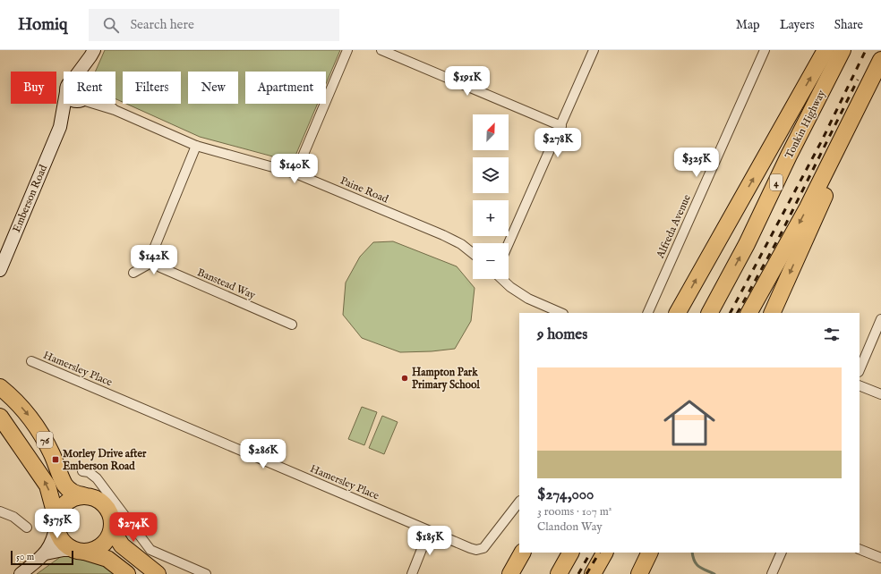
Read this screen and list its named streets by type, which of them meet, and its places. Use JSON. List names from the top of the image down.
{
  "streets": {
    "highway": ["Tonkin Highway", "4", "76"],
    "street": [
      "Paine Road",
      "Emberson Road",
      "Alfreda Avenue",
      "Banstead Way",
      "Hamersley Place"
    ]
  },
  "places": {
    "other": ["Hampton Park Primary School"],
    "transit": ["Morley Drive after Emberson Road"]
  },
  "scale_bar": "50 m",
  "north": "top right",
  "page": {
    "header": "Homiq",
    "search": "Search here",
    "nav": ["Map", "Layers", "Share"],
    "price": [
      "$191K",
      "$278K",
      "$325K",
      "$140K",
      "$142K",
      "$286K",
      "$375K",
      "$274K",
      "$185K"
    ],
    "chip": [
      "Buy",
      "Rent",
      "Filters",
      "New",
      "Apartment"
    ],
    "map_buttons": ["+", "−"],
    "heading": "9 homes",
    "list": [
      {
        "name": "$274,000",
        "note": "3 rooms · 107 m² · Clandon Way"
      }
    ],
    "scale": "50 m"
  }
}
